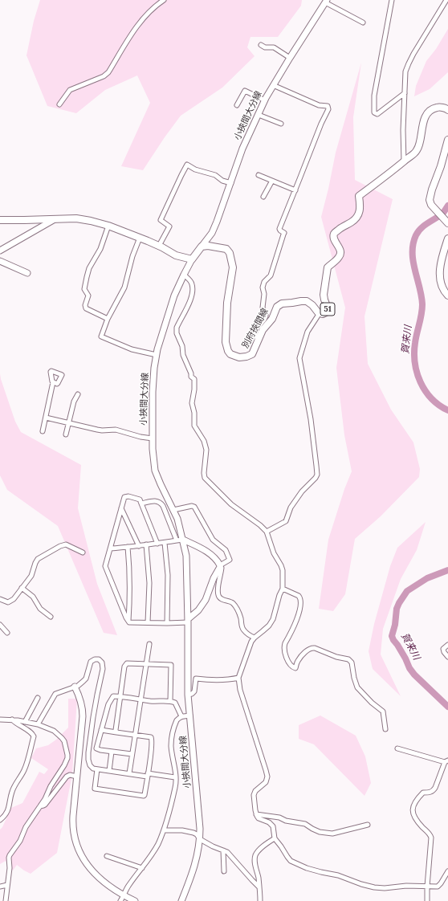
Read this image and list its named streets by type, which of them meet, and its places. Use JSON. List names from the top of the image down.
{
  "streets": {
    "main road": ["小挾間大分線", "51", "別府挾間線"]
  },
  "crossings": [
    ["小挾間大分線", "別府挾間線"],
    ["51", "別府挾間線"]
  ],
  "water": ["賀来川"]
}
